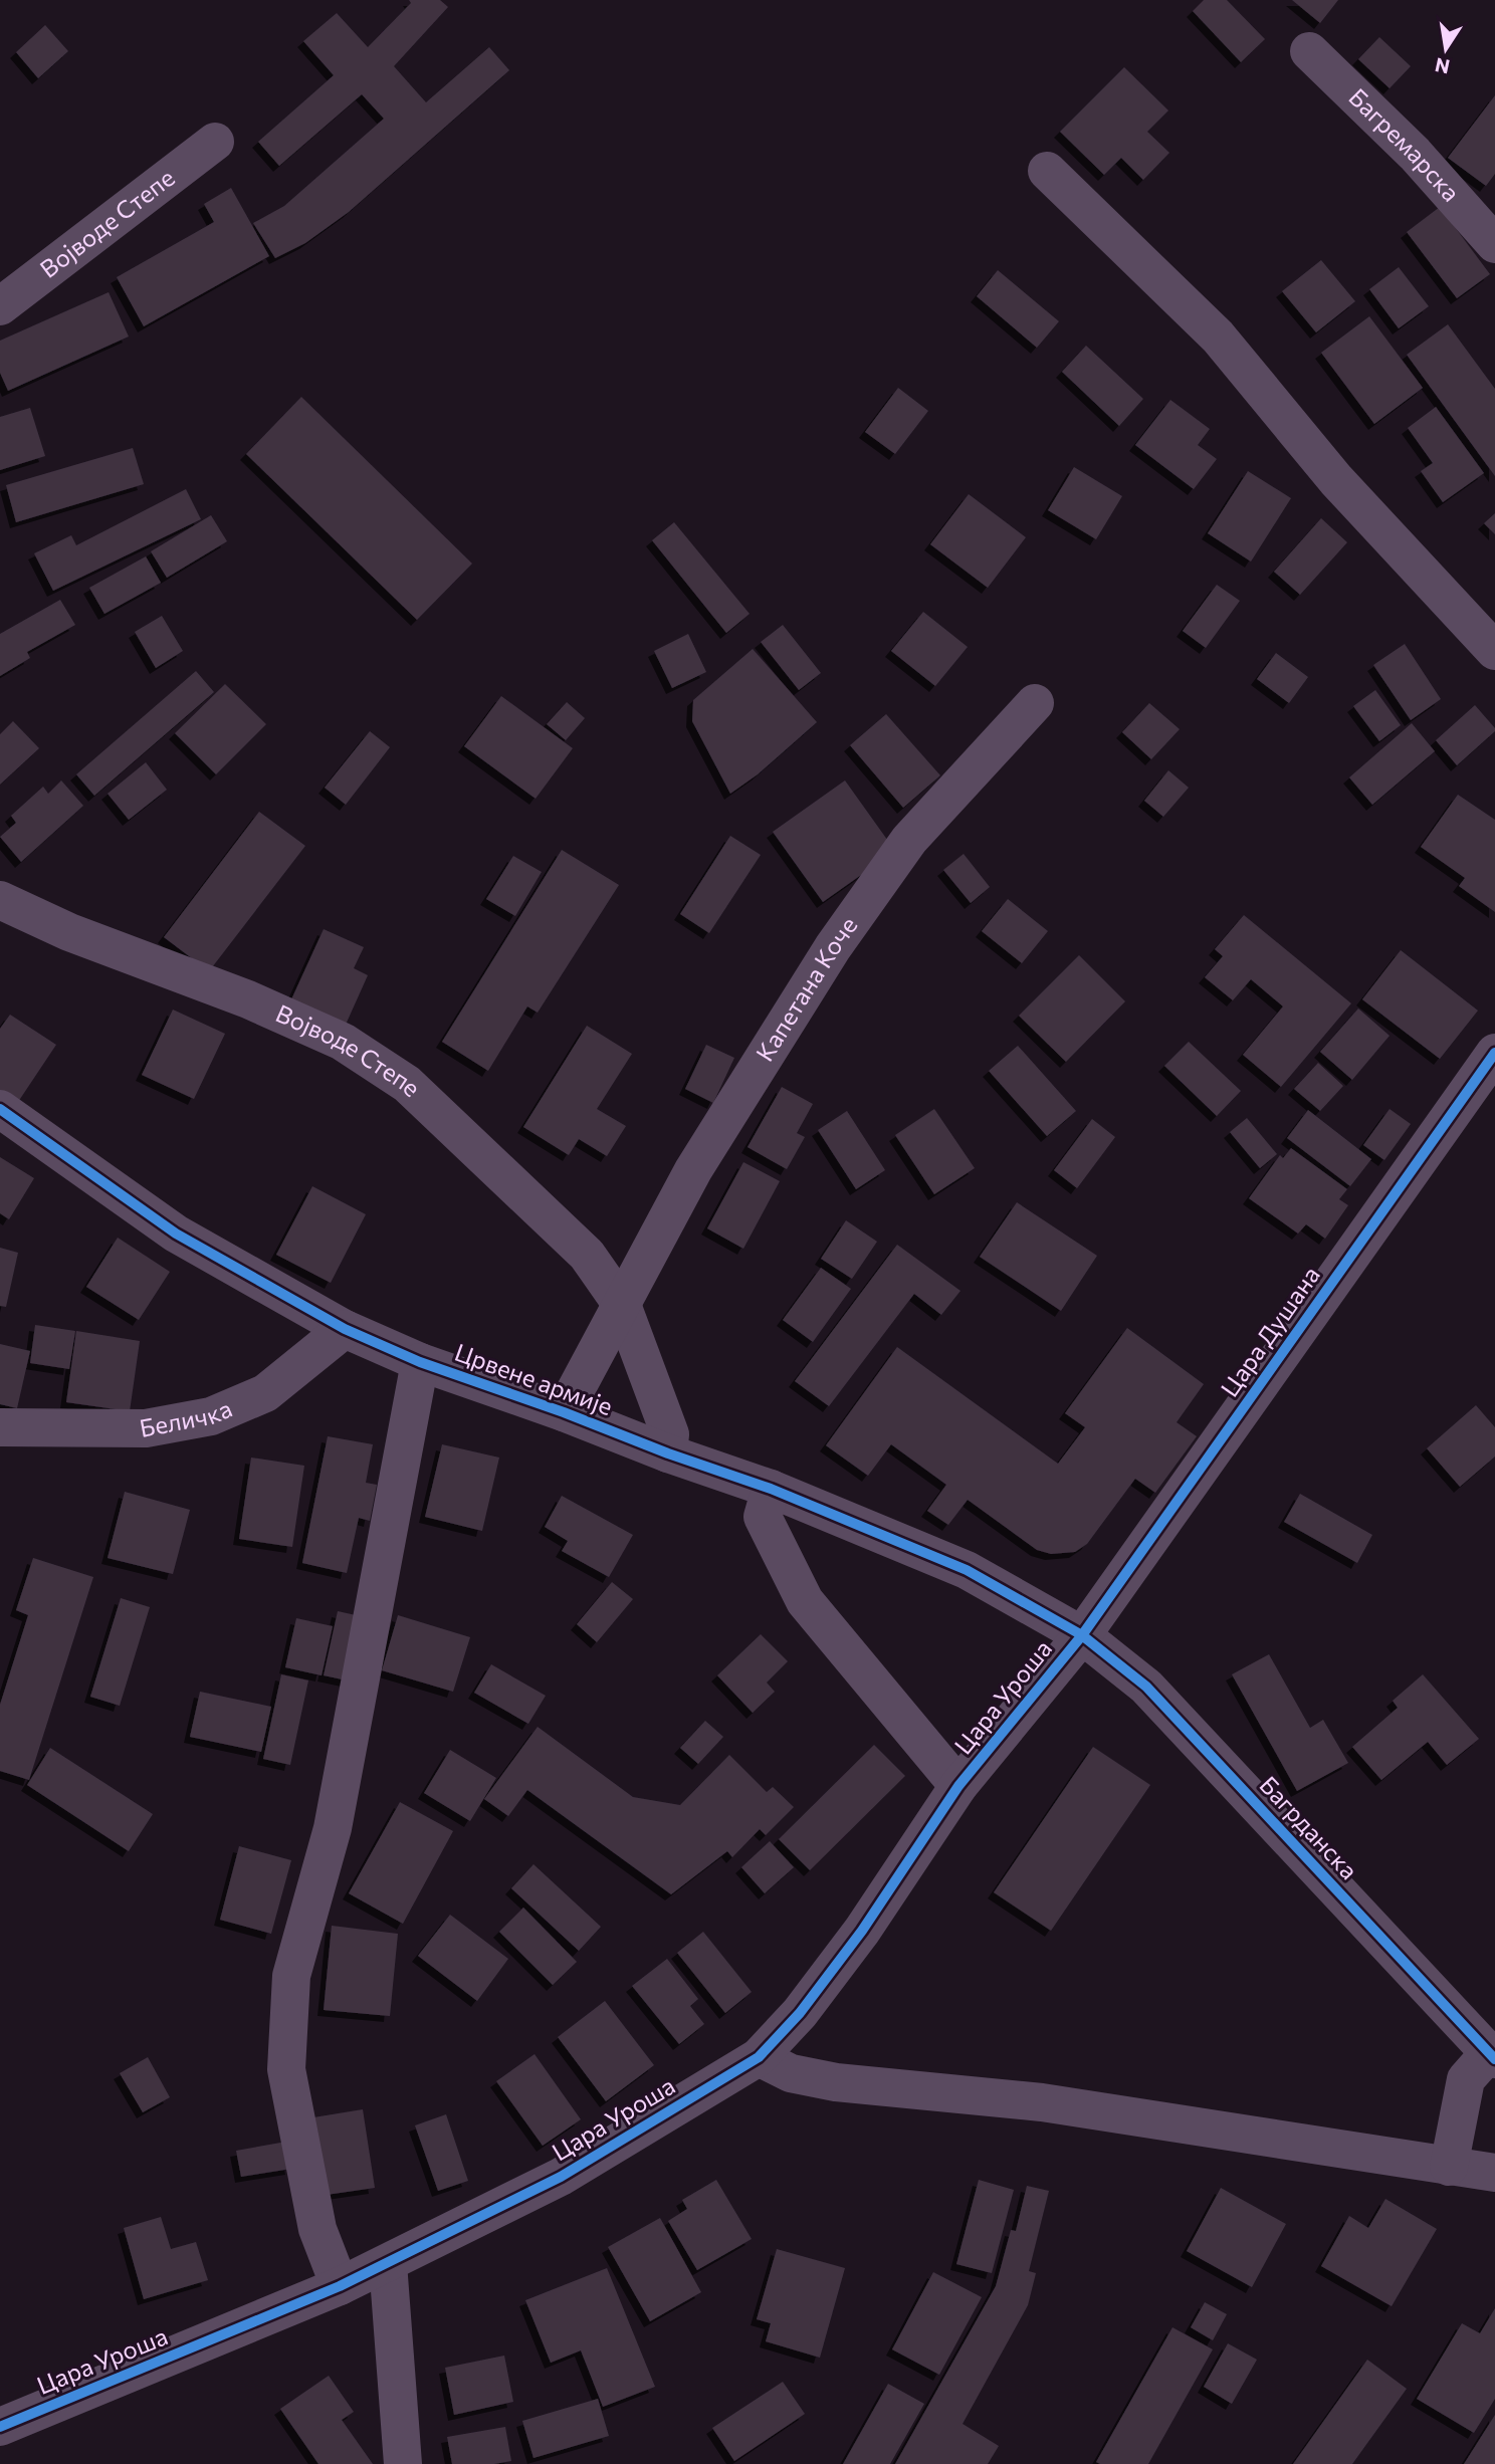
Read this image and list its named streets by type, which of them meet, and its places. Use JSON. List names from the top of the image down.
{
  "streets": {
    "street": [
      "Багремарска",
      "Војводе Степе",
      "Капетана Коче",
      "Цара Душана",
      "Црвене армије",
      "Беличка",
      "Цара Уроша",
      "Багрданска"
    ]
  },
  "crossings": [
    ["Војводе Степе", "Капетана Коче"],
    ["Капетана Коче", "Црвене армије"],
    ["Цара Душана", "Црвене армије"],
    ["Цара Душана", "Цара Уроша"],
    ["Цара Душана", "Багрданска"],
    ["Црвене армије", "Беличка"],
    ["Црвене армије", "Цара Уроша"],
    ["Црвене армије", "Багрданска"],
    ["Цара Уроша", "Багрданска"]
  ],
  "north": "bottom"
}
